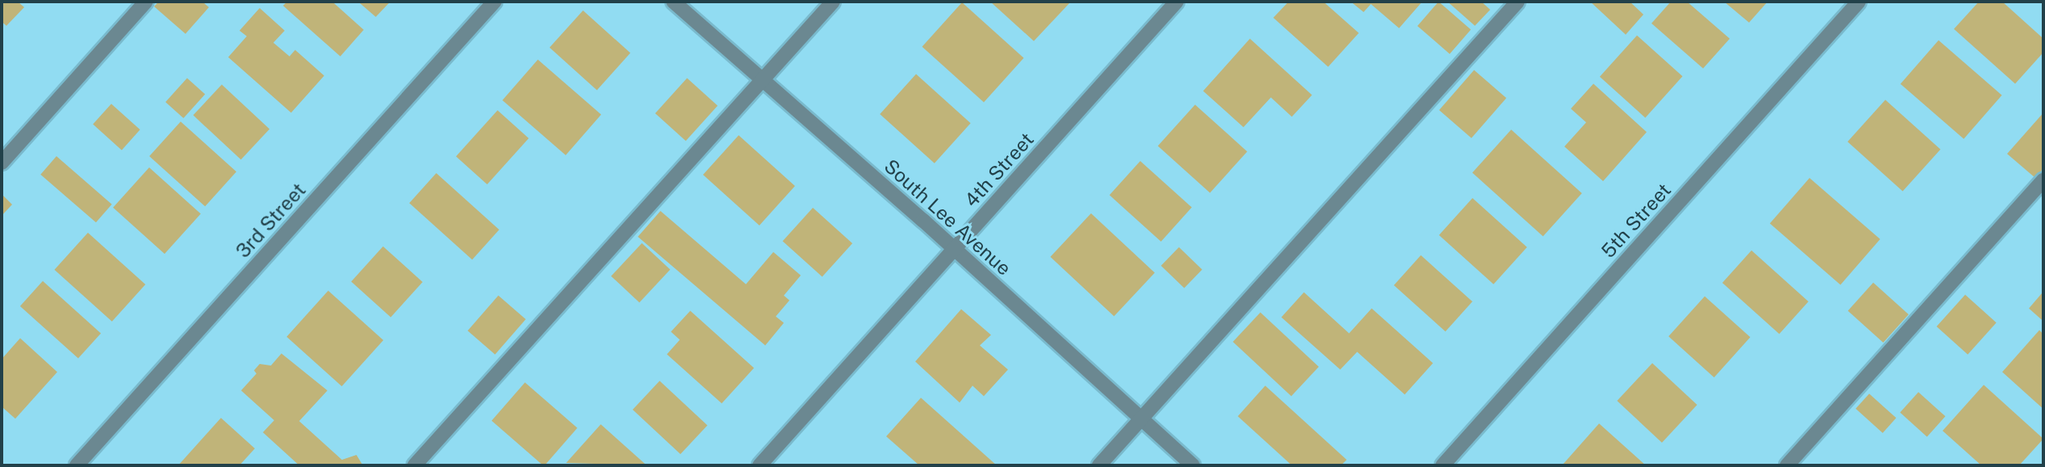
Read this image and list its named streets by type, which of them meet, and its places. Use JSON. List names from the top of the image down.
{
  "streets": {
    "street": [
      "4th Street",
      "South Lee Avenue",
      "3rd Street",
      "5th Street"
    ]
  },
  "crossings": [
    ["4th Street", "South Lee Avenue"]
  ]
}
